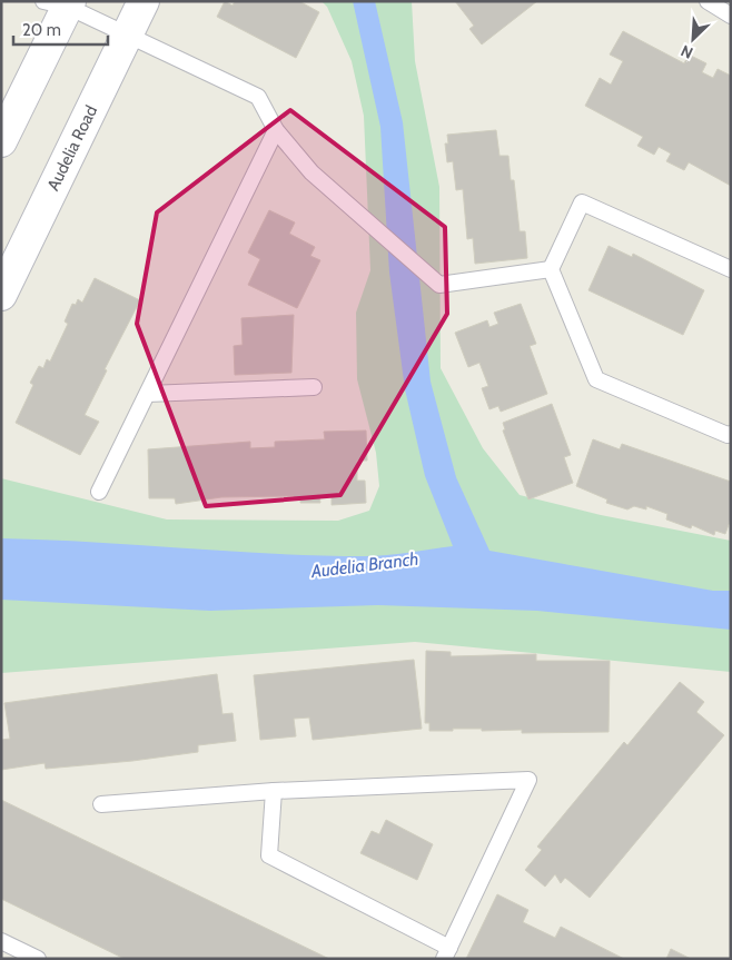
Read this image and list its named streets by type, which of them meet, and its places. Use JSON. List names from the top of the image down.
{
  "streets": {
    "main road": ["Audelia Road"]
  },
  "water": ["Audelia Branch"],
  "scale_bar": "20 m",
  "north": "bottom left"
}
